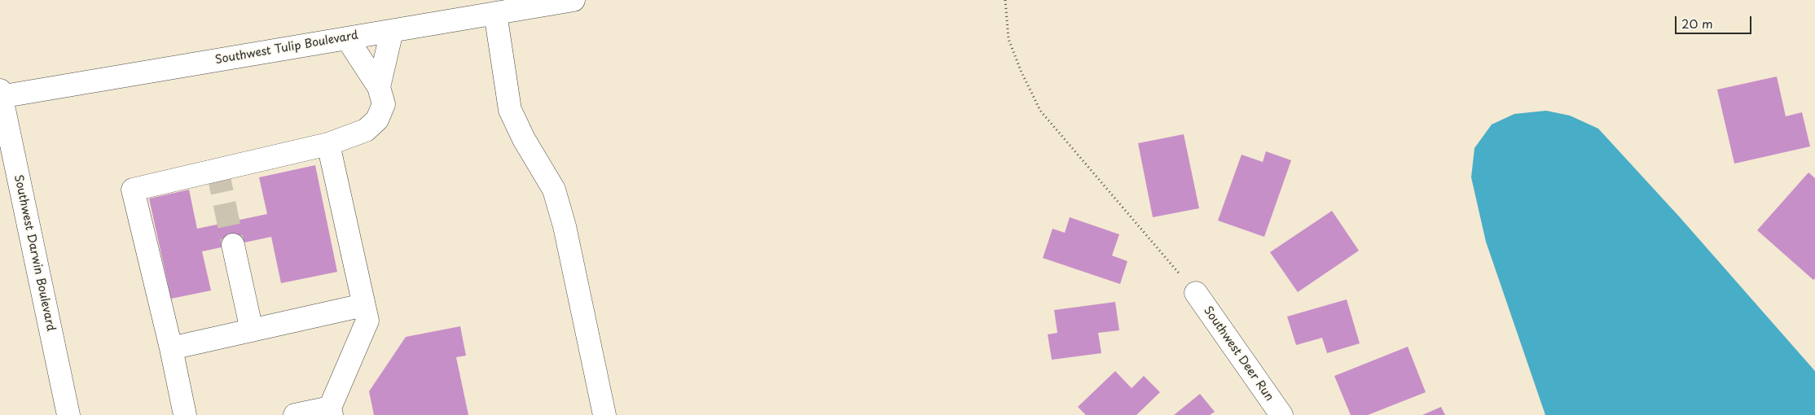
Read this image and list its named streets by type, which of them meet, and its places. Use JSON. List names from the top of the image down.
{
  "streets": {
    "street": ["Southwest Tulip Boulevard", "Southwest Darwin Boulevard", "Southwest Deer Run"]
  },
  "crossings": [
    ["Southwest Tulip Boulevard", "Southwest Darwin Boulevard"]
  ],
  "scale_bar": "20 m"
}
